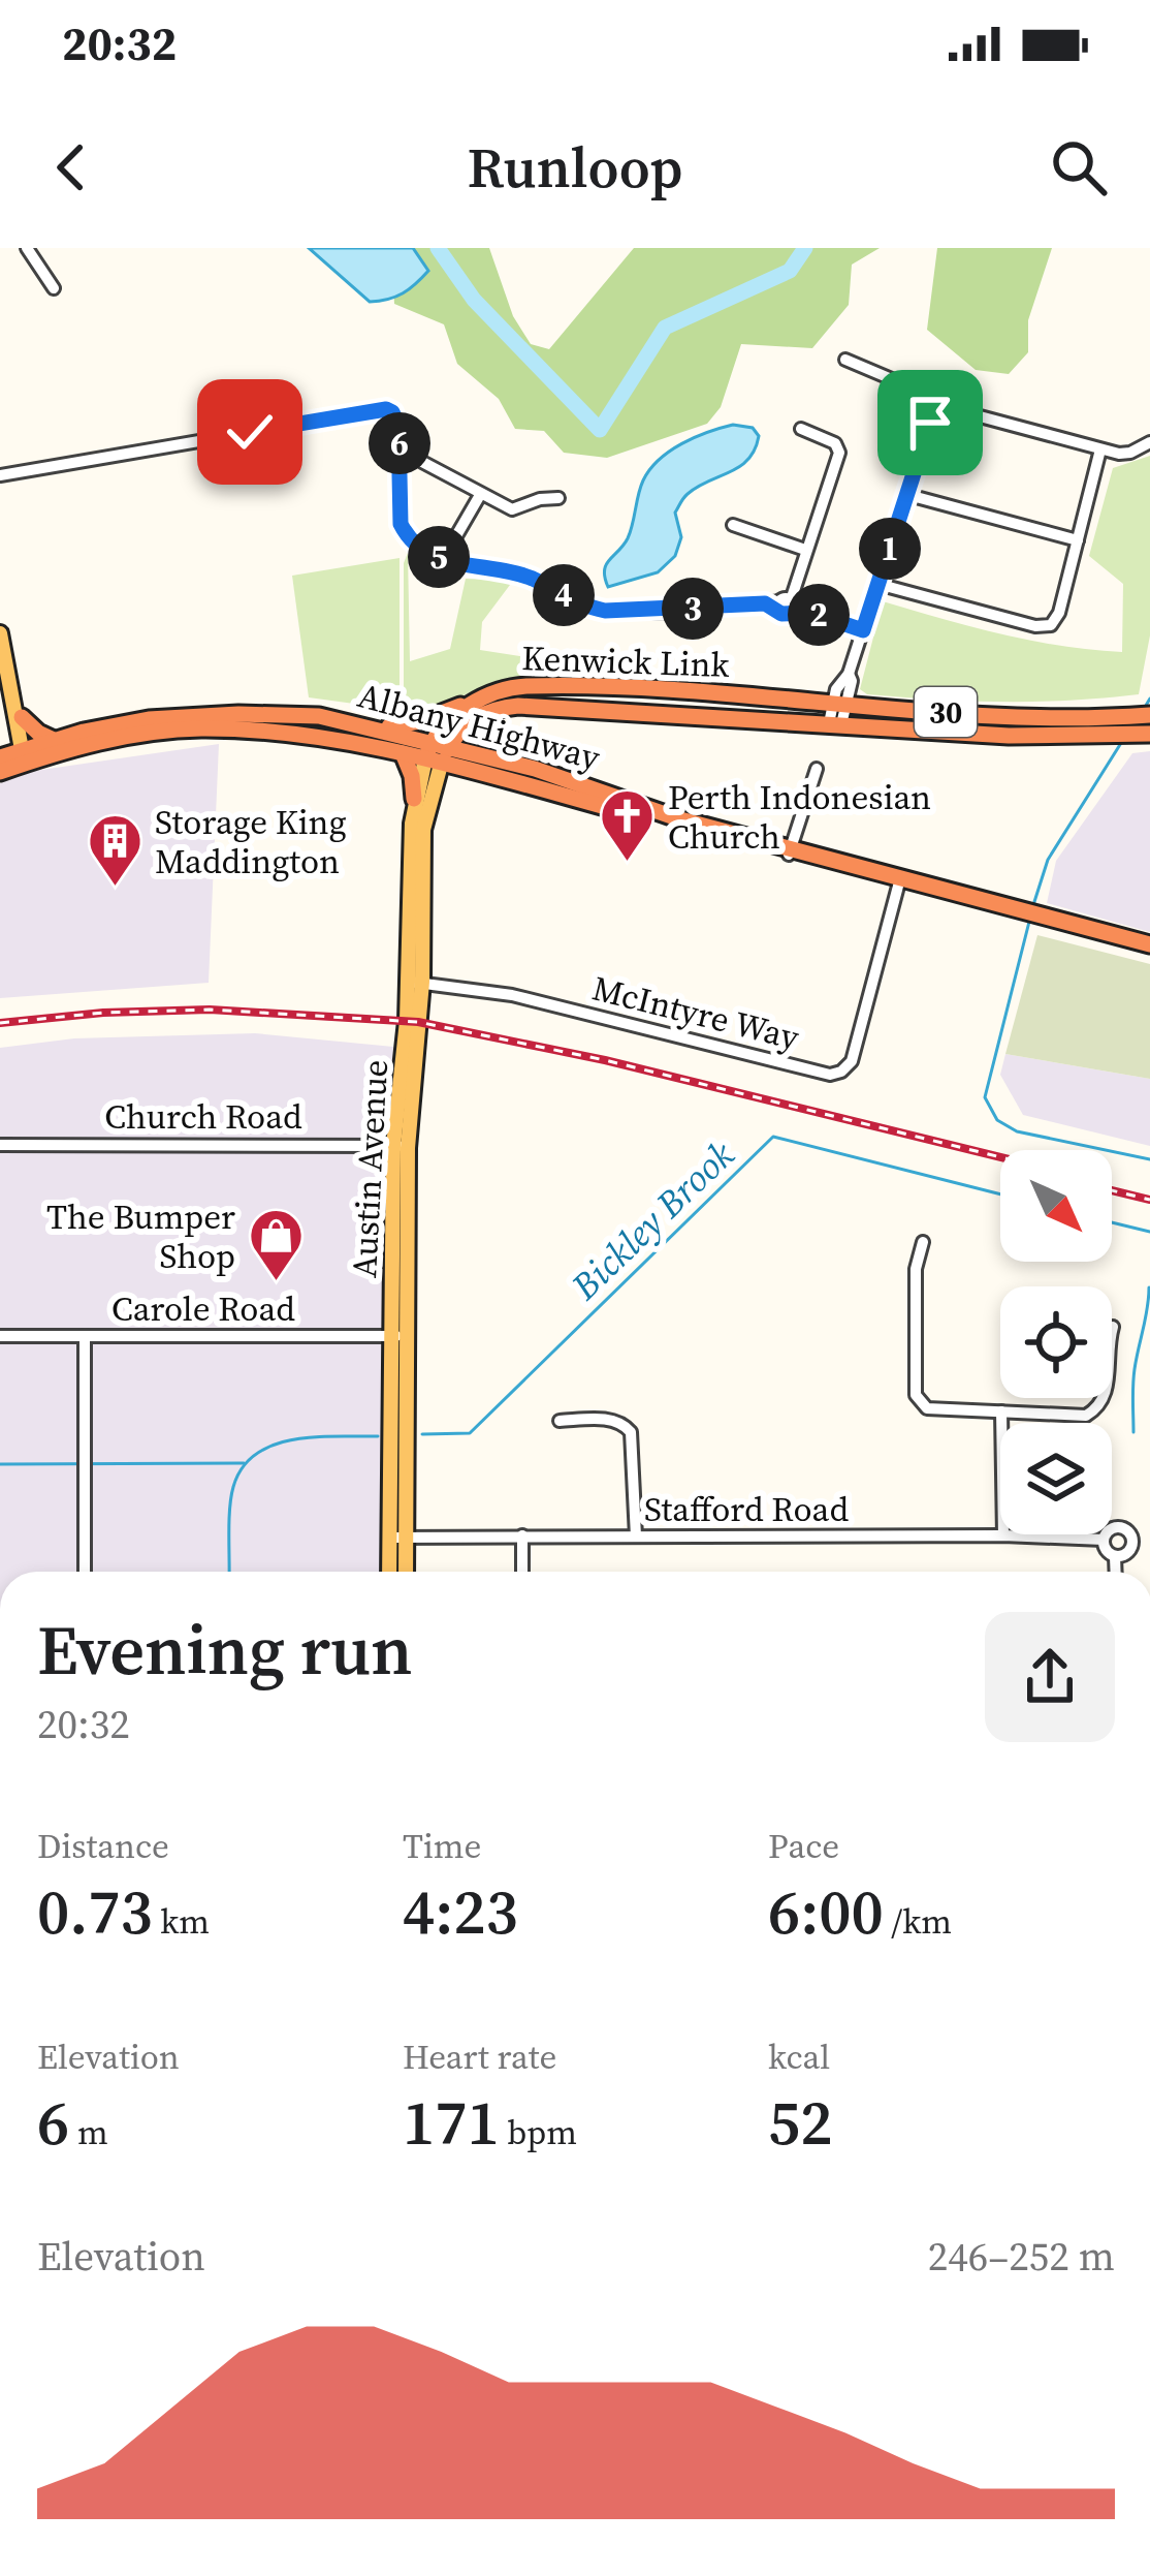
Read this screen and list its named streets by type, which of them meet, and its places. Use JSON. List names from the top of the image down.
{
  "streets": {
    "highway": ["Kenwick Link", "30", "Albany Highway"],
    "main road": ["Austin Avenue"],
    "street": [
      "McIntyre Way",
      "Church Road",
      "Carole Road",
      "Stafford Road"
    ]
  },
  "crossings": [
    ["Kenwick Link", "30"],
    ["Kenwick Link", "Albany Highway"],
    ["Kenwick Link", "Austin Avenue"],
    ["30", "Albany Highway"],
    ["Albany Highway", "McIntyre Way"],
    ["Albany Highway", "Austin Avenue"],
    ["McIntyre Way", "Austin Avenue"],
    ["Church Road", "Austin Avenue"],
    ["Austin Avenue", "Carole Road"],
    ["Austin Avenue", "Stafford Road"]
  ],
  "water": ["Bickley Brook"],
  "places": {
    "church": ["Perth Indonesian Church"],
    "building": ["Storage King Maddington"],
    "shop": ["The Bumper Shop"]
  },
  "north": "bottom right",
  "page": {
    "status": "20:32",
    "header": "Runloop",
    "pins": [
      "6",
      "1",
      "5",
      "4",
      "3",
      "2"
    ],
    "heading": ["Evening run", "20:32"],
    "stats": [
      ["Distance", "0.73 km"],
      ["Time", "4:23"],
      ["Pace", "6:00 /km"],
      ["Elevation", "6 m"],
      ["Heart rate", "171 bpm"],
      ["kcal", "52"]
    ],
    "chart": ["Elevation", "246–252 m"]
  }
}
